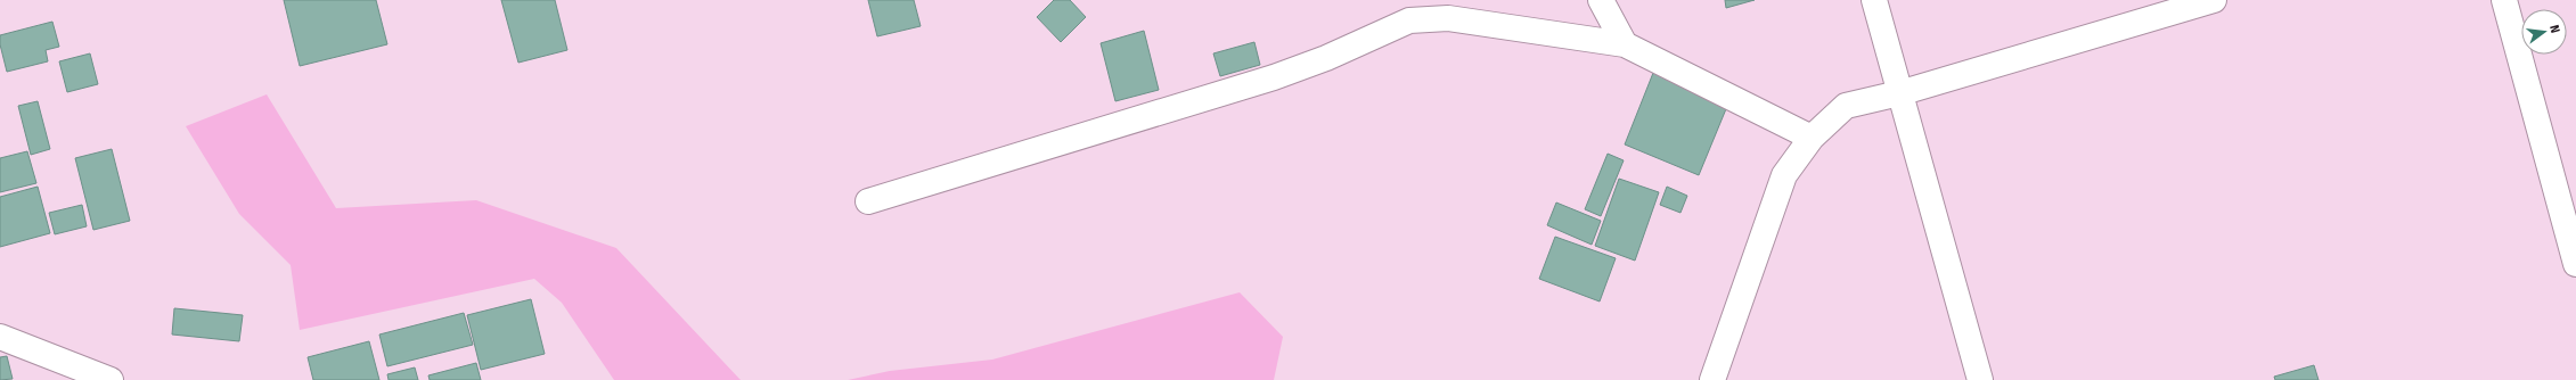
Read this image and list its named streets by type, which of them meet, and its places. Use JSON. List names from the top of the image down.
{
  "north": "right"
}
